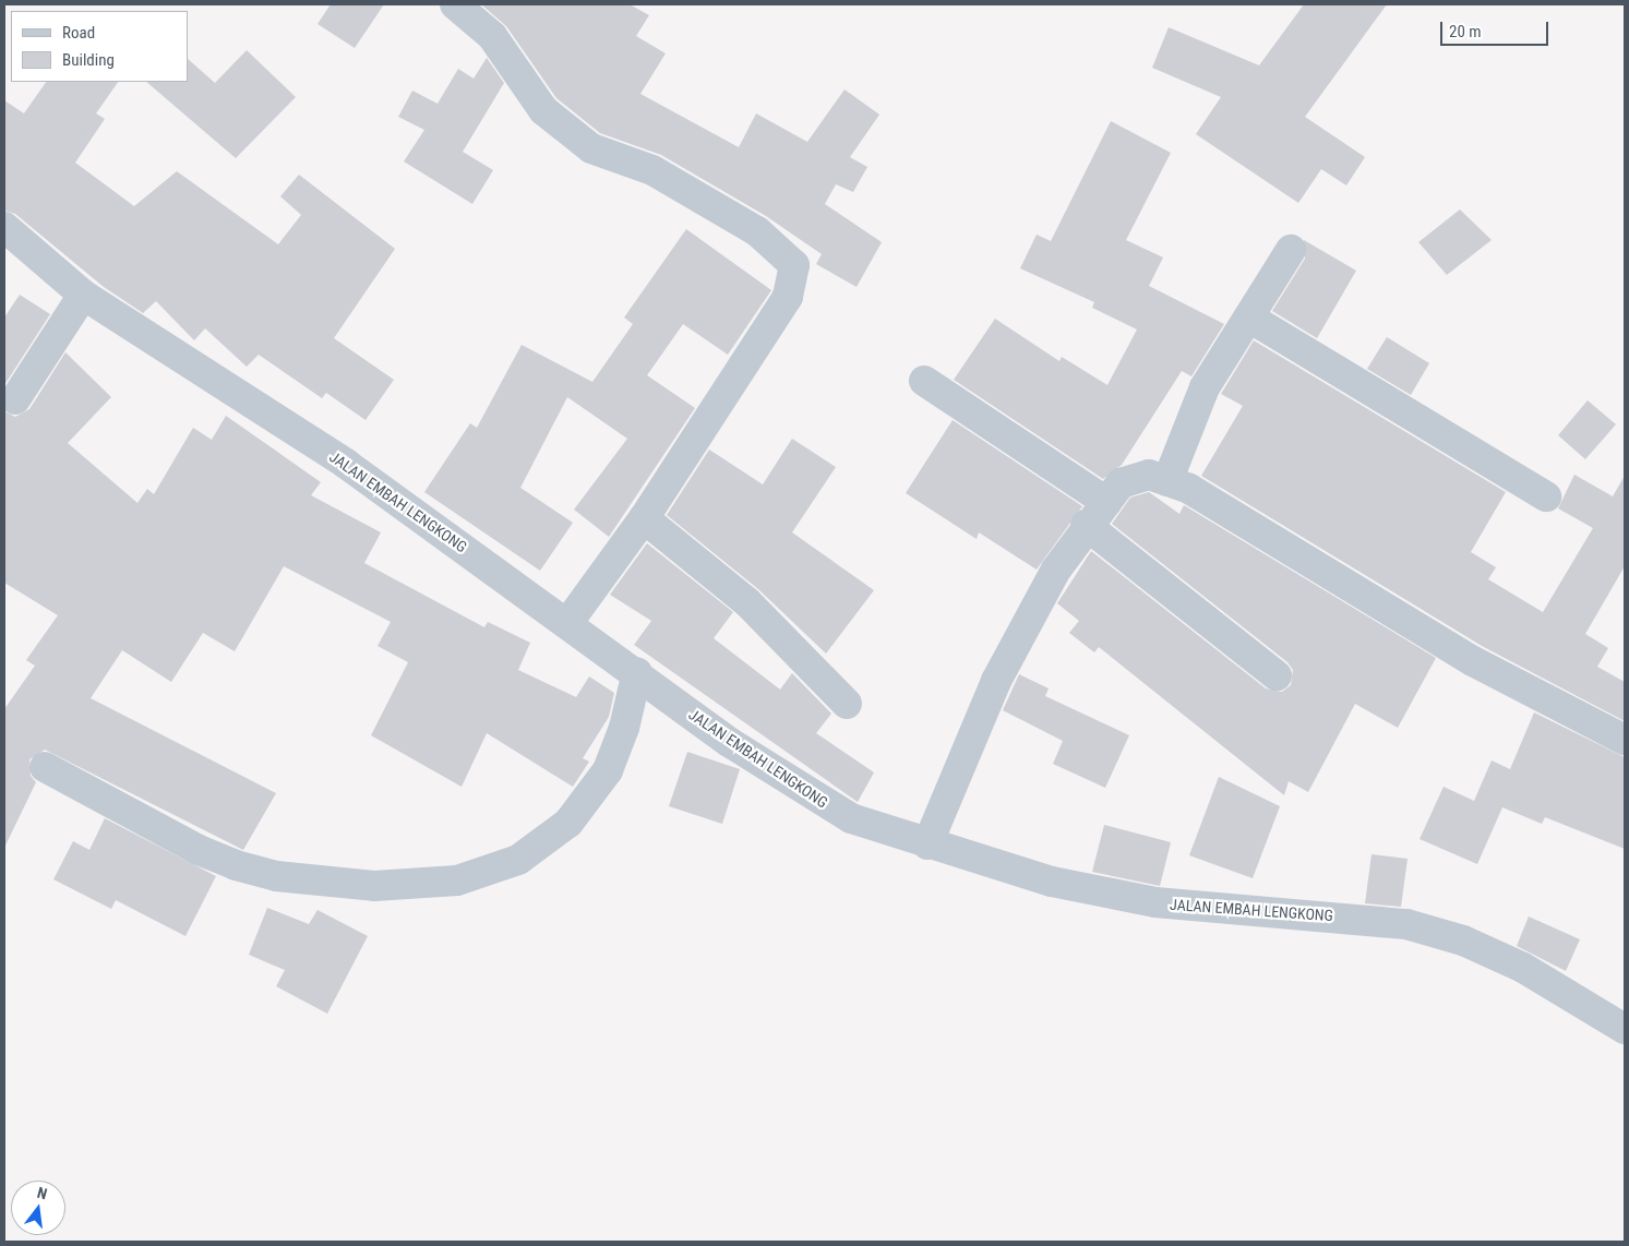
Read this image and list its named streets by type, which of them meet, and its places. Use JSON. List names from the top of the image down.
{
  "streets": {
    "street": ["JALAN EMBAH LENGKONG"]
  },
  "legend": ["Road", "Building"],
  "scale_bar": "20 m",
  "north": "top"
}
